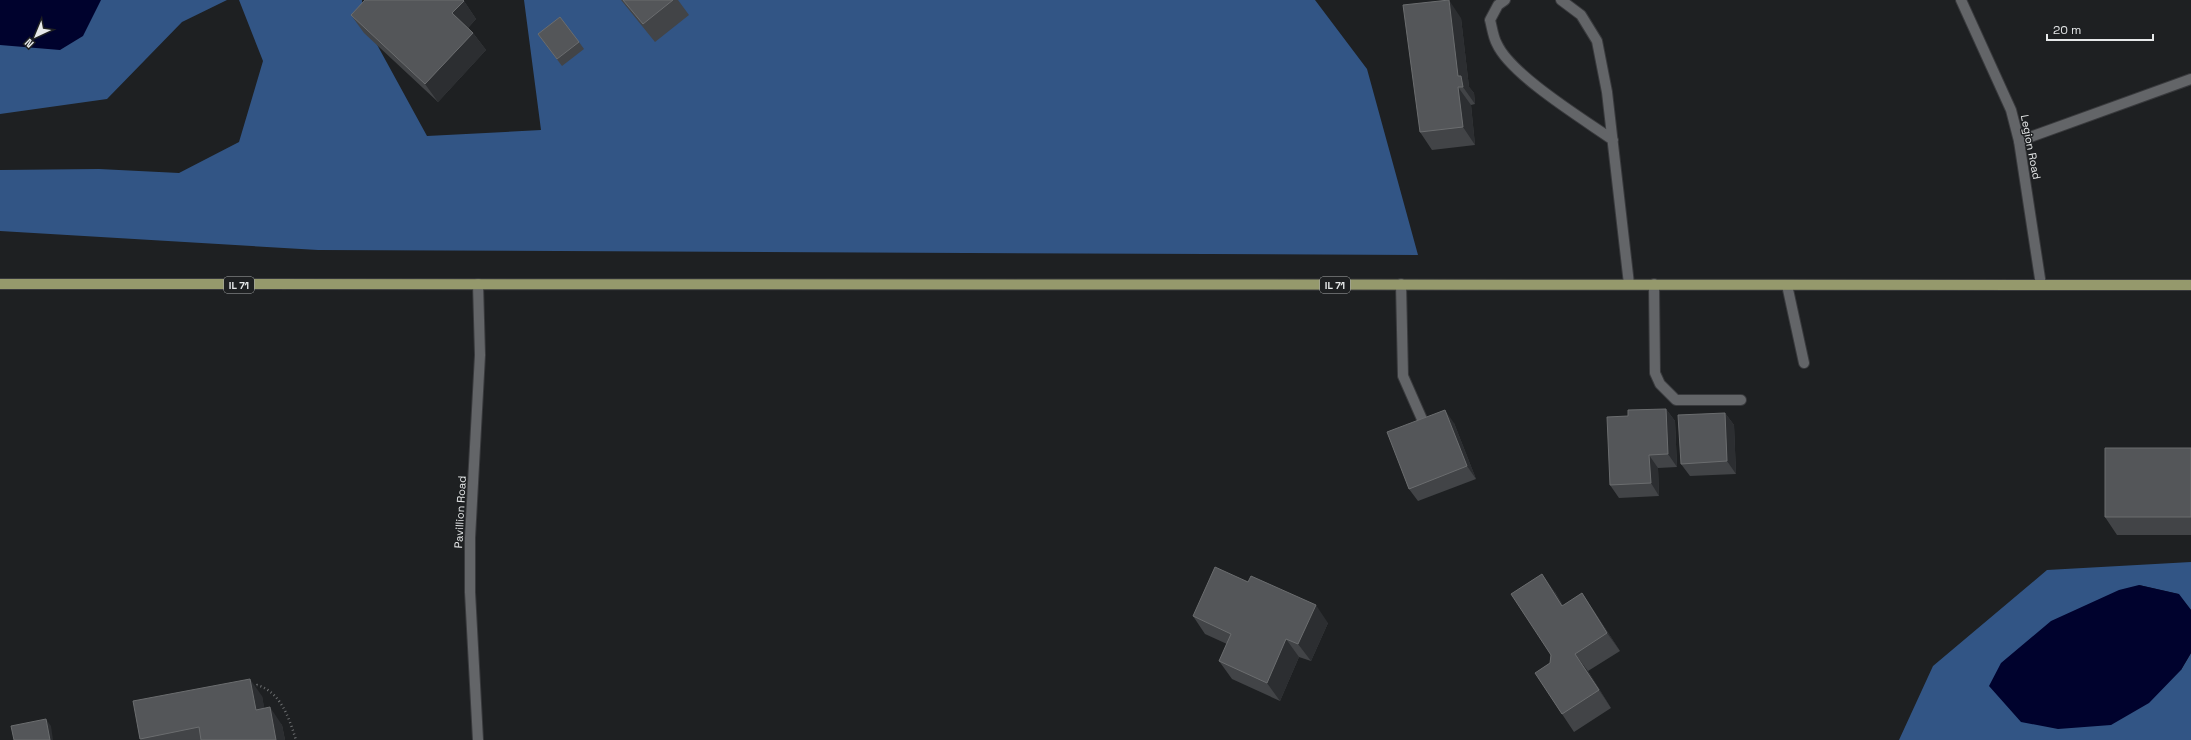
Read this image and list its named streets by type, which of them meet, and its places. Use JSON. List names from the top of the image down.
{
  "streets": {
    "main road": ["IL 71"],
    "street": ["Legion Road", "Pavillion Road"]
  },
  "crossings": [
    ["Legion Road", "IL 71"],
    ["IL 71", "Pavillion Road"]
  ],
  "scale_bar": "20 m",
  "north": "bottom left"
}
